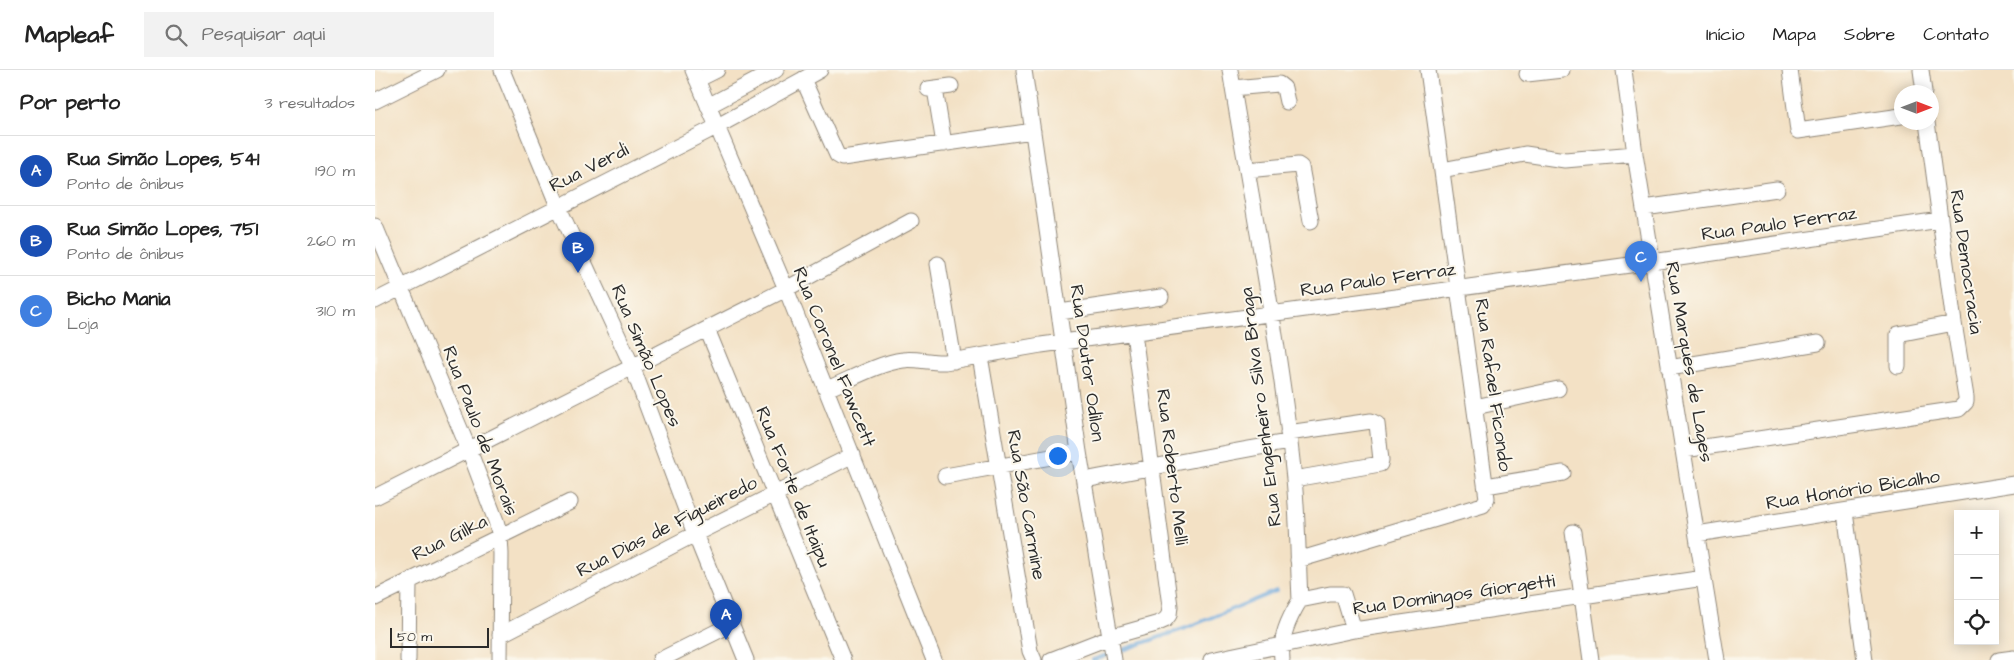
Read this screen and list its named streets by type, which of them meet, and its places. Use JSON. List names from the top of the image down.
{
  "streets": {
    "street": [
      "Rua Verdi",
      "Rua Paulo Ferraz",
      "Rua Democracia",
      "Rua Simão Lopes",
      "Rua Coronel Fawcett",
      "Rua Marques de Lages",
      "Rua Doutor Odilon",
      "Rua Rafael Ficondo",
      "Rua Engenheiro Silva Braga",
      "Rua Paulo de Morais",
      "Rua Roberto Melli",
      "Rua Forte de Itaipu",
      "Rua Honório Bicalho",
      "Rua São Carmine",
      "Rua Dias de Figueiredo",
      "Rua Gilka",
      "Rua Domingos Giorgetti"
    ]
  },
  "crossings": [
    ["Rua Verdi", "Rua Simão Lopes"],
    ["Rua Verdi", "Rua Coronel Fawcett"],
    ["Rua Verdi", "Rua Paulo de Morais"],
    ["Rua Paulo Ferraz", "Rua Democracia"],
    ["Rua Paulo Ferraz", "Rua Coronel Fawcett"],
    ["Rua Paulo Ferraz", "Rua Marques de Lages"],
    ["Rua Paulo Ferraz", "Rua Doutor Odilon"],
    ["Rua Paulo Ferraz", "Rua Rafael Ficondo"],
    ["Rua Paulo Ferraz", "Rua Engenheiro Silva Braga"],
    ["Rua Paulo Ferraz", "Rua Roberto Melli"],
    ["Rua Paulo Ferraz", "Rua São Carmine"],
    ["Rua Democracia", "Rua Marques de Lages"],
    ["Rua Simão Lopes", "Rua Dias de Figueiredo"],
    ["Rua Coronel Fawcett", "Rua Dias de Figueiredo"],
    ["Rua Marques de Lages", "Rua Honório Bicalho"],
    ["Rua Marques de Lages", "Rua Domingos Giorgetti"],
    ["Rua Doutor Odilon", "Rua Roberto Melli"],
    ["Rua Paulo de Morais", "Rua Dias de Figueiredo"],
    ["Rua Paulo de Morais", "Rua Gilka"],
    ["Rua Forte de Itaipu", "Rua Dias de Figueiredo"]
  ],
  "scale_bar": "50 m",
  "north": "right",
  "page": {
    "header": "Mapleaf",
    "search": "Pesquisar aqui",
    "nav": [
      "Início",
      "Mapa",
      "Sobre",
      "Contato"
    ],
    "heading": ["Por perto", "3 resultados"],
    "list": [
      {
        "mark": "A",
        "name": "Rua Simão Lopes, 541",
        "note": "Ponto de ônibus",
        "value": "190 m"
      },
      {
        "mark": "B",
        "name": "Rua Simão Lopes, 751",
        "note": "Ponto de ônibus",
        "value": "260 m"
      },
      {
        "mark": "C",
        "name": "Bicho Mania",
        "note": "Loja",
        "value": "310 m"
      }
    ],
    "pins": ["B", "C", "A"],
    "map_buttons": ["+", "−"],
    "scale": "50 m"
  }
}
